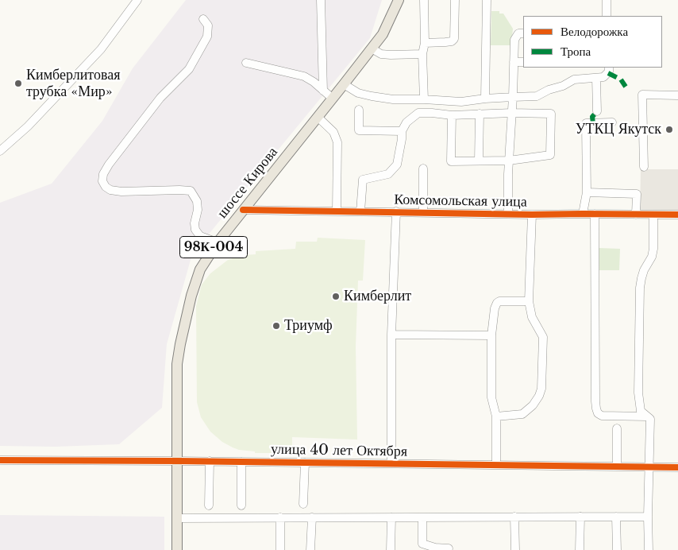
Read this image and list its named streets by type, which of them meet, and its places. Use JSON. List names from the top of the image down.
{
  "streets": {
    "main road": ["шоссе Кирова", "98К-004"],
    "street": ["Комсомольская улица", "улица 40 лет Октября"]
  },
  "crossings": [
    ["шоссе Кирова", "Комсомольская улица"],
    ["шоссе Кирова", "улица 40 лет Октября"]
  ],
  "places": [
    "Кимберлитовая трубка «Мир»",
    "УТКЦ Якутск",
    "Кимберлит",
    "Триумф"
  ],
  "legend": ["Велодорожка", "Тропа"]
}
